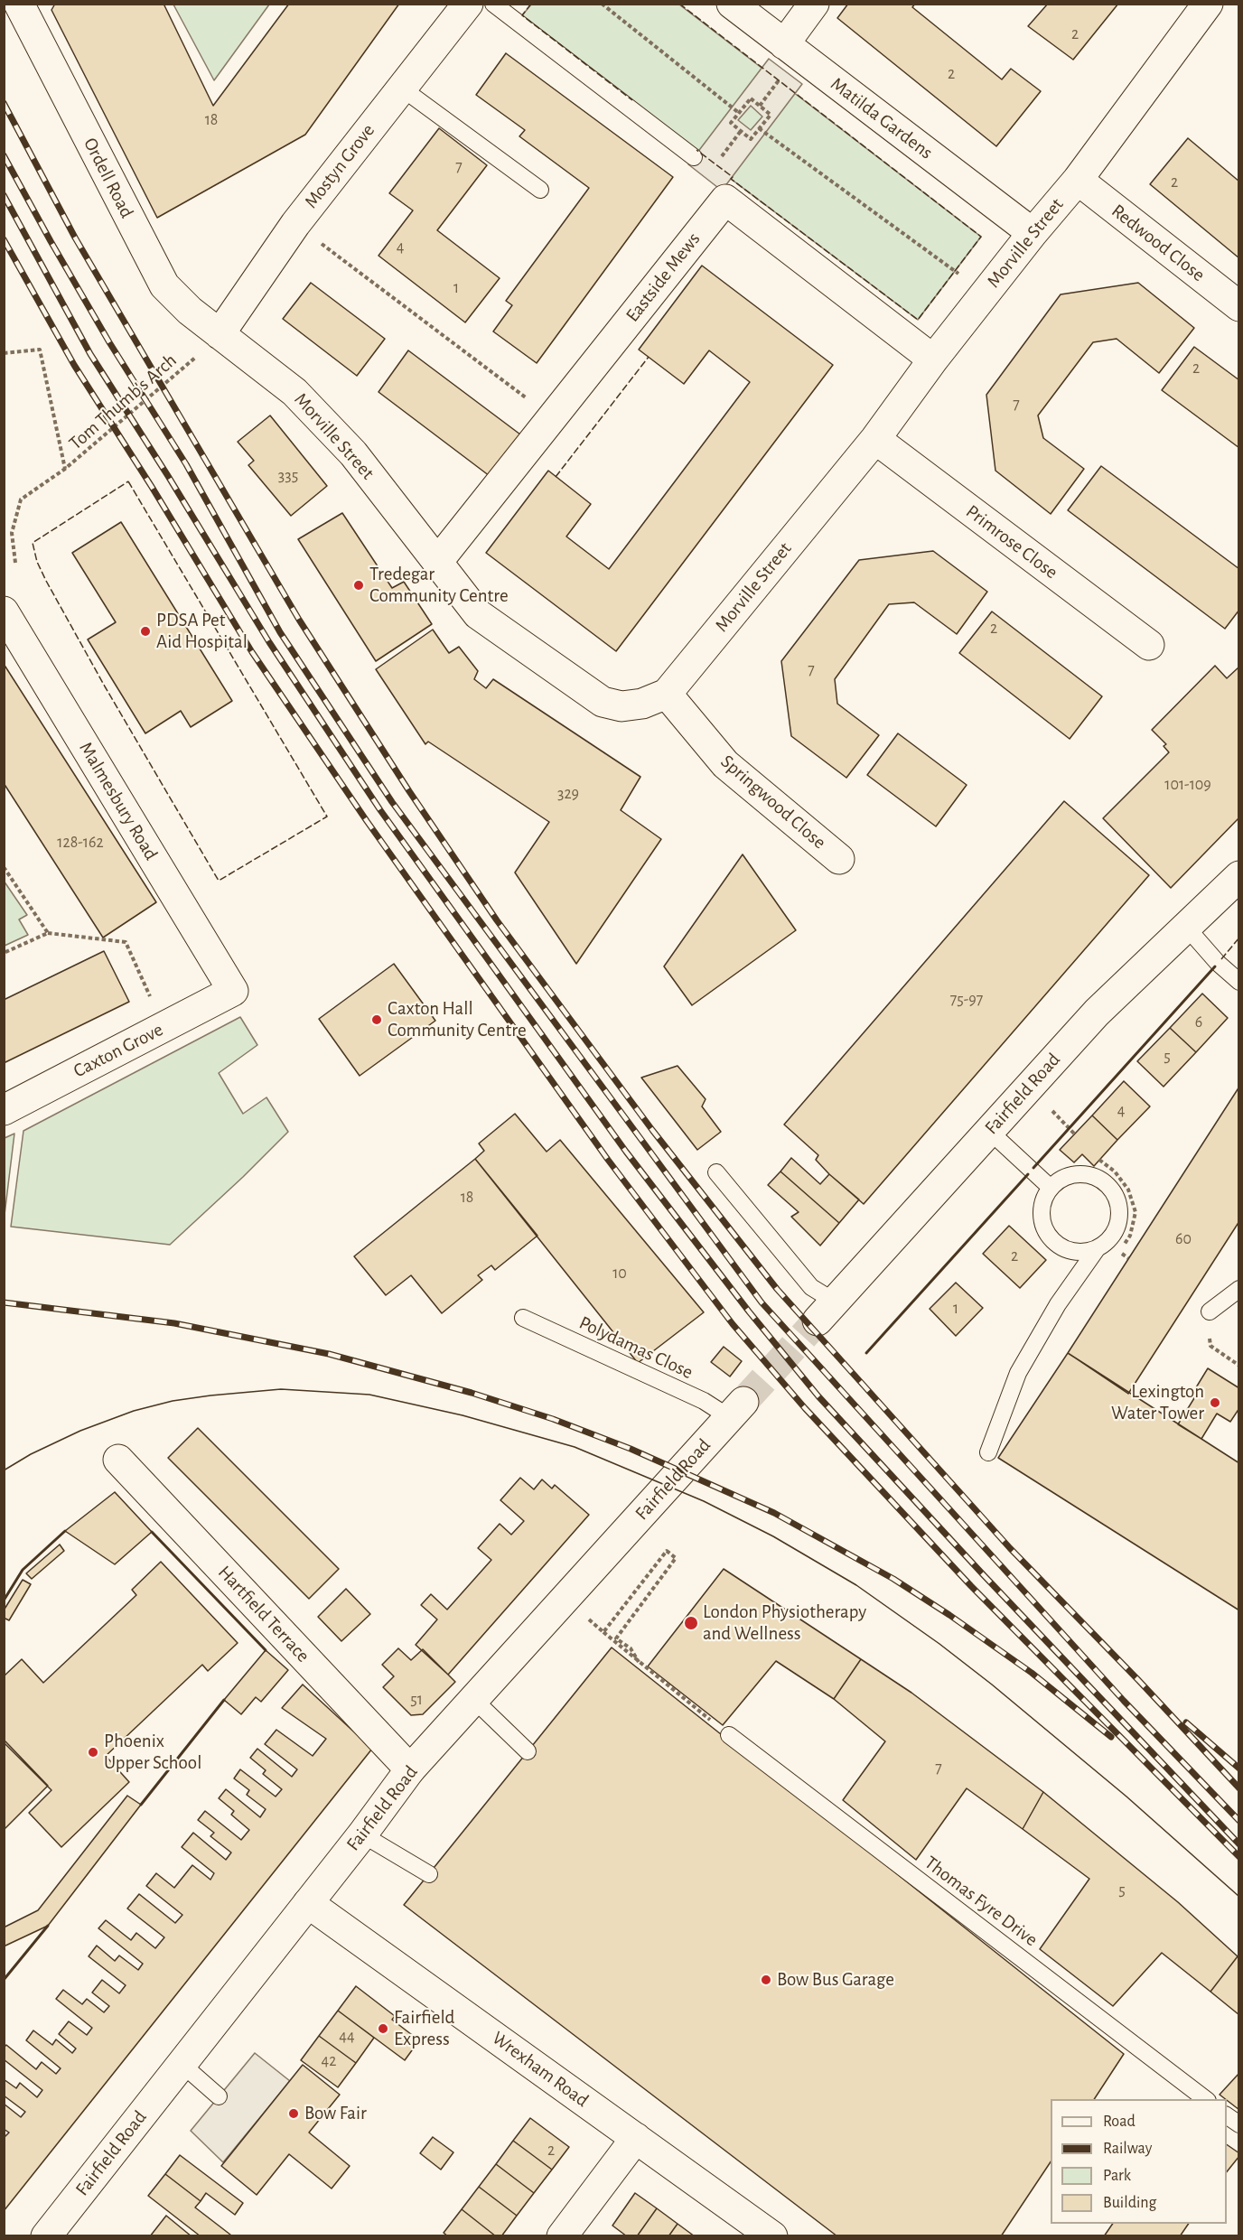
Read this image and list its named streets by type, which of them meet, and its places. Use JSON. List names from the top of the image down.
{
  "streets": {
    "street": [
      "Matilda Gardens",
      "Mostyn Grove",
      "Ordell Road",
      "Morville Street",
      "Redwood Close",
      "Eastside Mews",
      "Primrose Close",
      "Malmesbury Road",
      "Springwood Close",
      "Caxton Grove",
      "Fairfield Road",
      "Hartfield Terrace",
      "Wrexham Road"
    ],
    "lane": ["Polydamas Close", "Thomas Fyre Drive"],
    "path": ["Tom Thumb's Arch"]
  },
  "crossings": [
    ["Matilda Gardens", "Morville Street"],
    ["Mostyn Grove", "Ordell Road"],
    ["Mostyn Grove", "Morville Street"],
    ["Ordell Road", "Morville Street"],
    ["Morville Street", "Redwood Close"],
    ["Morville Street", "Eastside Mews"],
    ["Morville Street", "Primrose Close"],
    ["Morville Street", "Springwood Close"],
    ["Malmesbury Road", "Caxton Grove"],
    ["Fairfield Road", "Polydamas Close"],
    ["Fairfield Road", "Hartfield Terrace"],
    ["Fairfield Road", "Wrexham Road"]
  ],
  "places": [
    "Tredegar Community Centre",
    "PDSA Pet Aid Hospital",
    "Caxton Hall Community Centre",
    "Lexington Water Tower",
    "London Physiotherapy and Wellness",
    "Phoenix Upper School",
    "Bow Bus Garage",
    "Fairfield Express",
    "Bow Fair"
  ],
  "house_numbers": [
    "2",
    "2",
    "18",
    "7",
    "2",
    "4",
    "1",
    "2",
    "7",
    "335",
    "2",
    "7",
    "101-109",
    "329",
    "128-162",
    "75-97",
    "6",
    "5",
    "4",
    "18",
    "60",
    "2",
    "10",
    "1",
    "51",
    "7",
    "5",
    "44",
    "42",
    "2"
  ],
  "legend": [
    "Road",
    "Railway",
    "Park",
    "Building"
  ]
}
